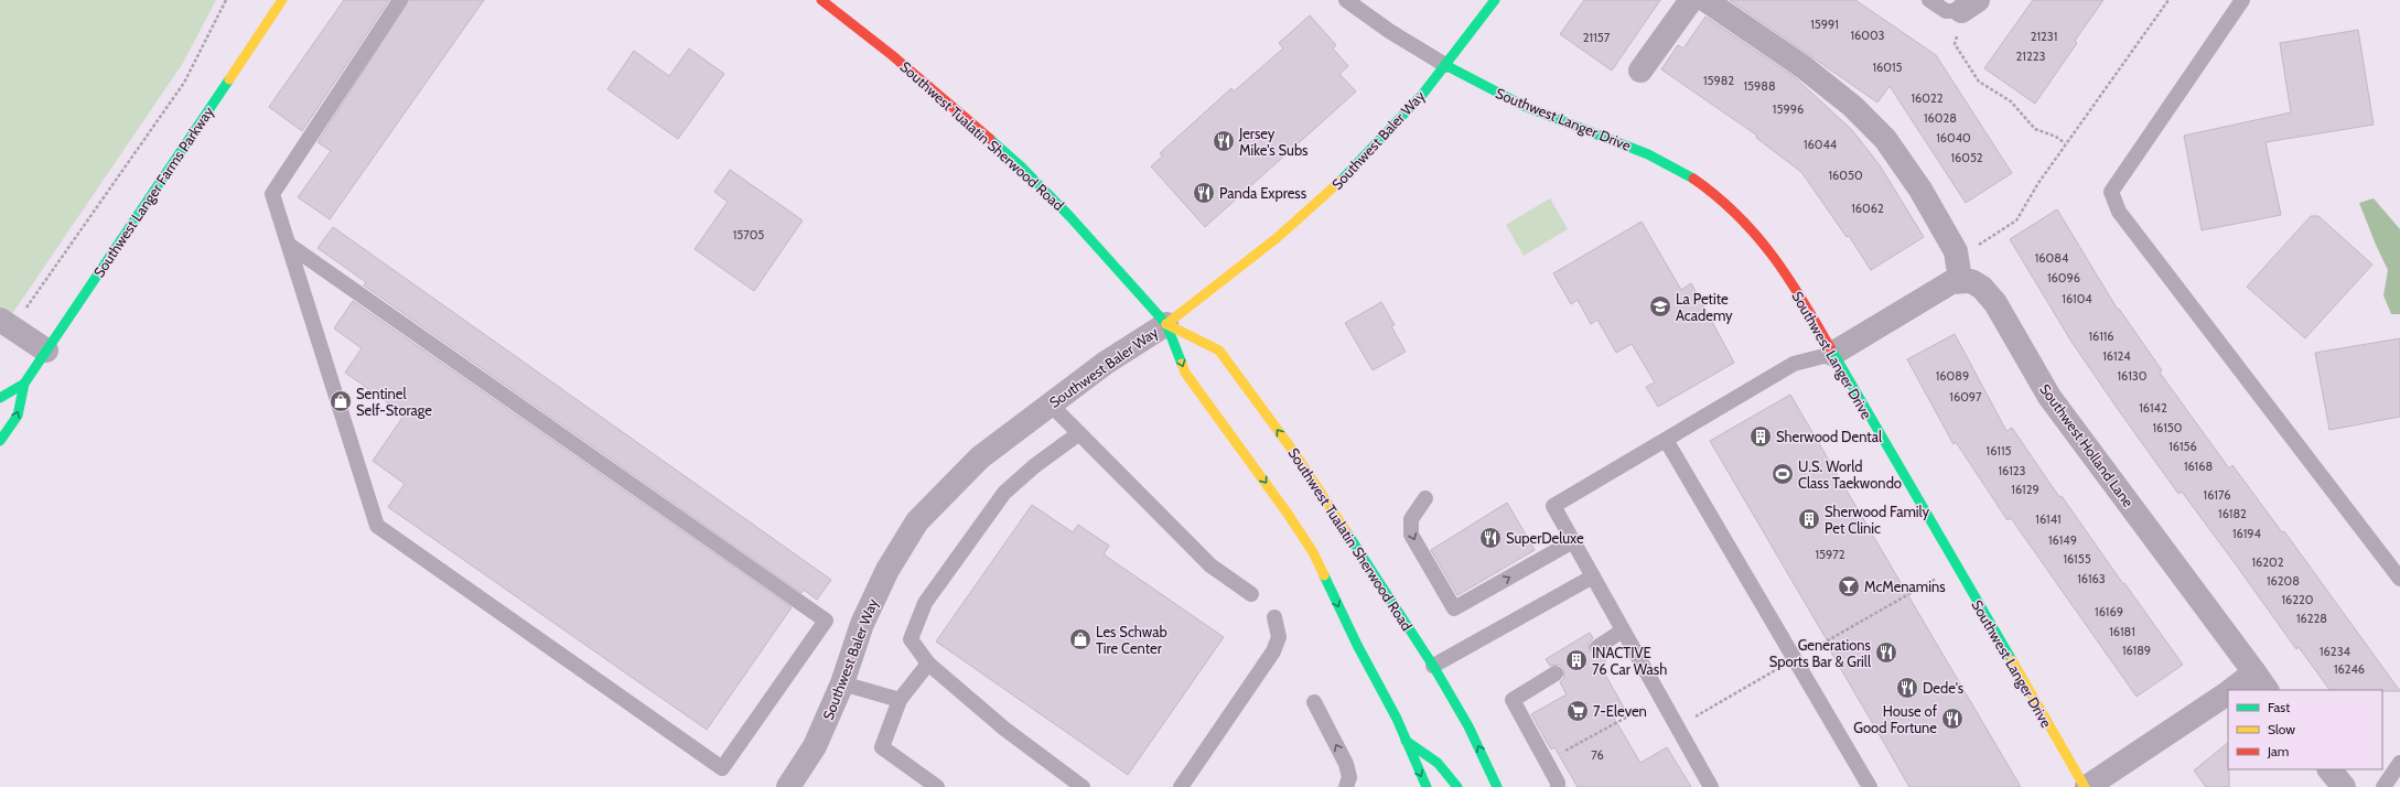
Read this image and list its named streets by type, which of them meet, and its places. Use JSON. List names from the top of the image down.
{
  "streets": {
    "main road": [
      "Southwest Langer Drive",
      "Southwest Tualatin Sherwood Road",
      "Southwest Baler Way",
      "Southwest Langer Farms Parkway"
    ],
    "street": ["Southwest Holland Lane"]
  },
  "crossings": [
    ["Southwest Langer Drive", "Southwest Baler Way"],
    ["Southwest Langer Drive", "Southwest Holland Lane"],
    ["Southwest Tualatin Sherwood Road", "Southwest Baler Way"]
  ],
  "places": {
    "restaurant": [
      "Jersey Mike's Subs",
      "Panda Express",
      "SuperDeluxe",
      "Generations Sports Bar & Grill",
      "Dede's",
      "House of Good Fortune"
    ],
    "school or university": ["La Petite Academy"],
    "shop": ["Sentinel Self-Storage", "Les Schwab Tire Center"],
    "building": ["Sherwood Dental", "Sherwood Family Pet Clinic", "INACTIVE 76 Car Wash"],
    "sports": ["U.S. World Class Taekwondo"],
    "bar": ["McMenamins"],
    "supermarket": ["7-Eleven"]
  },
  "house_numbers": [
    "15991",
    "16003",
    "21231",
    "21157",
    "21223",
    "16015",
    "15982",
    "15988",
    "16022",
    "15996",
    "16028",
    "16040",
    "16044",
    "16052",
    "16050",
    "16062",
    "15705",
    "16084",
    "16096",
    "16104",
    "16116",
    "16124",
    "16089",
    "16130",
    "16097",
    "16142",
    "16150",
    "16156",
    "16115",
    "16168",
    "16123",
    "16129",
    "16176",
    "16182",
    "16141",
    "16194",
    "16149",
    "15972",
    "16155",
    "16202",
    "16163",
    "16208",
    "16220",
    "16169",
    "16228",
    "16181",
    "16189",
    "16234",
    "16246",
    "76"
  ],
  "legend": ["Fast", "Slow", "Jam"]
}
